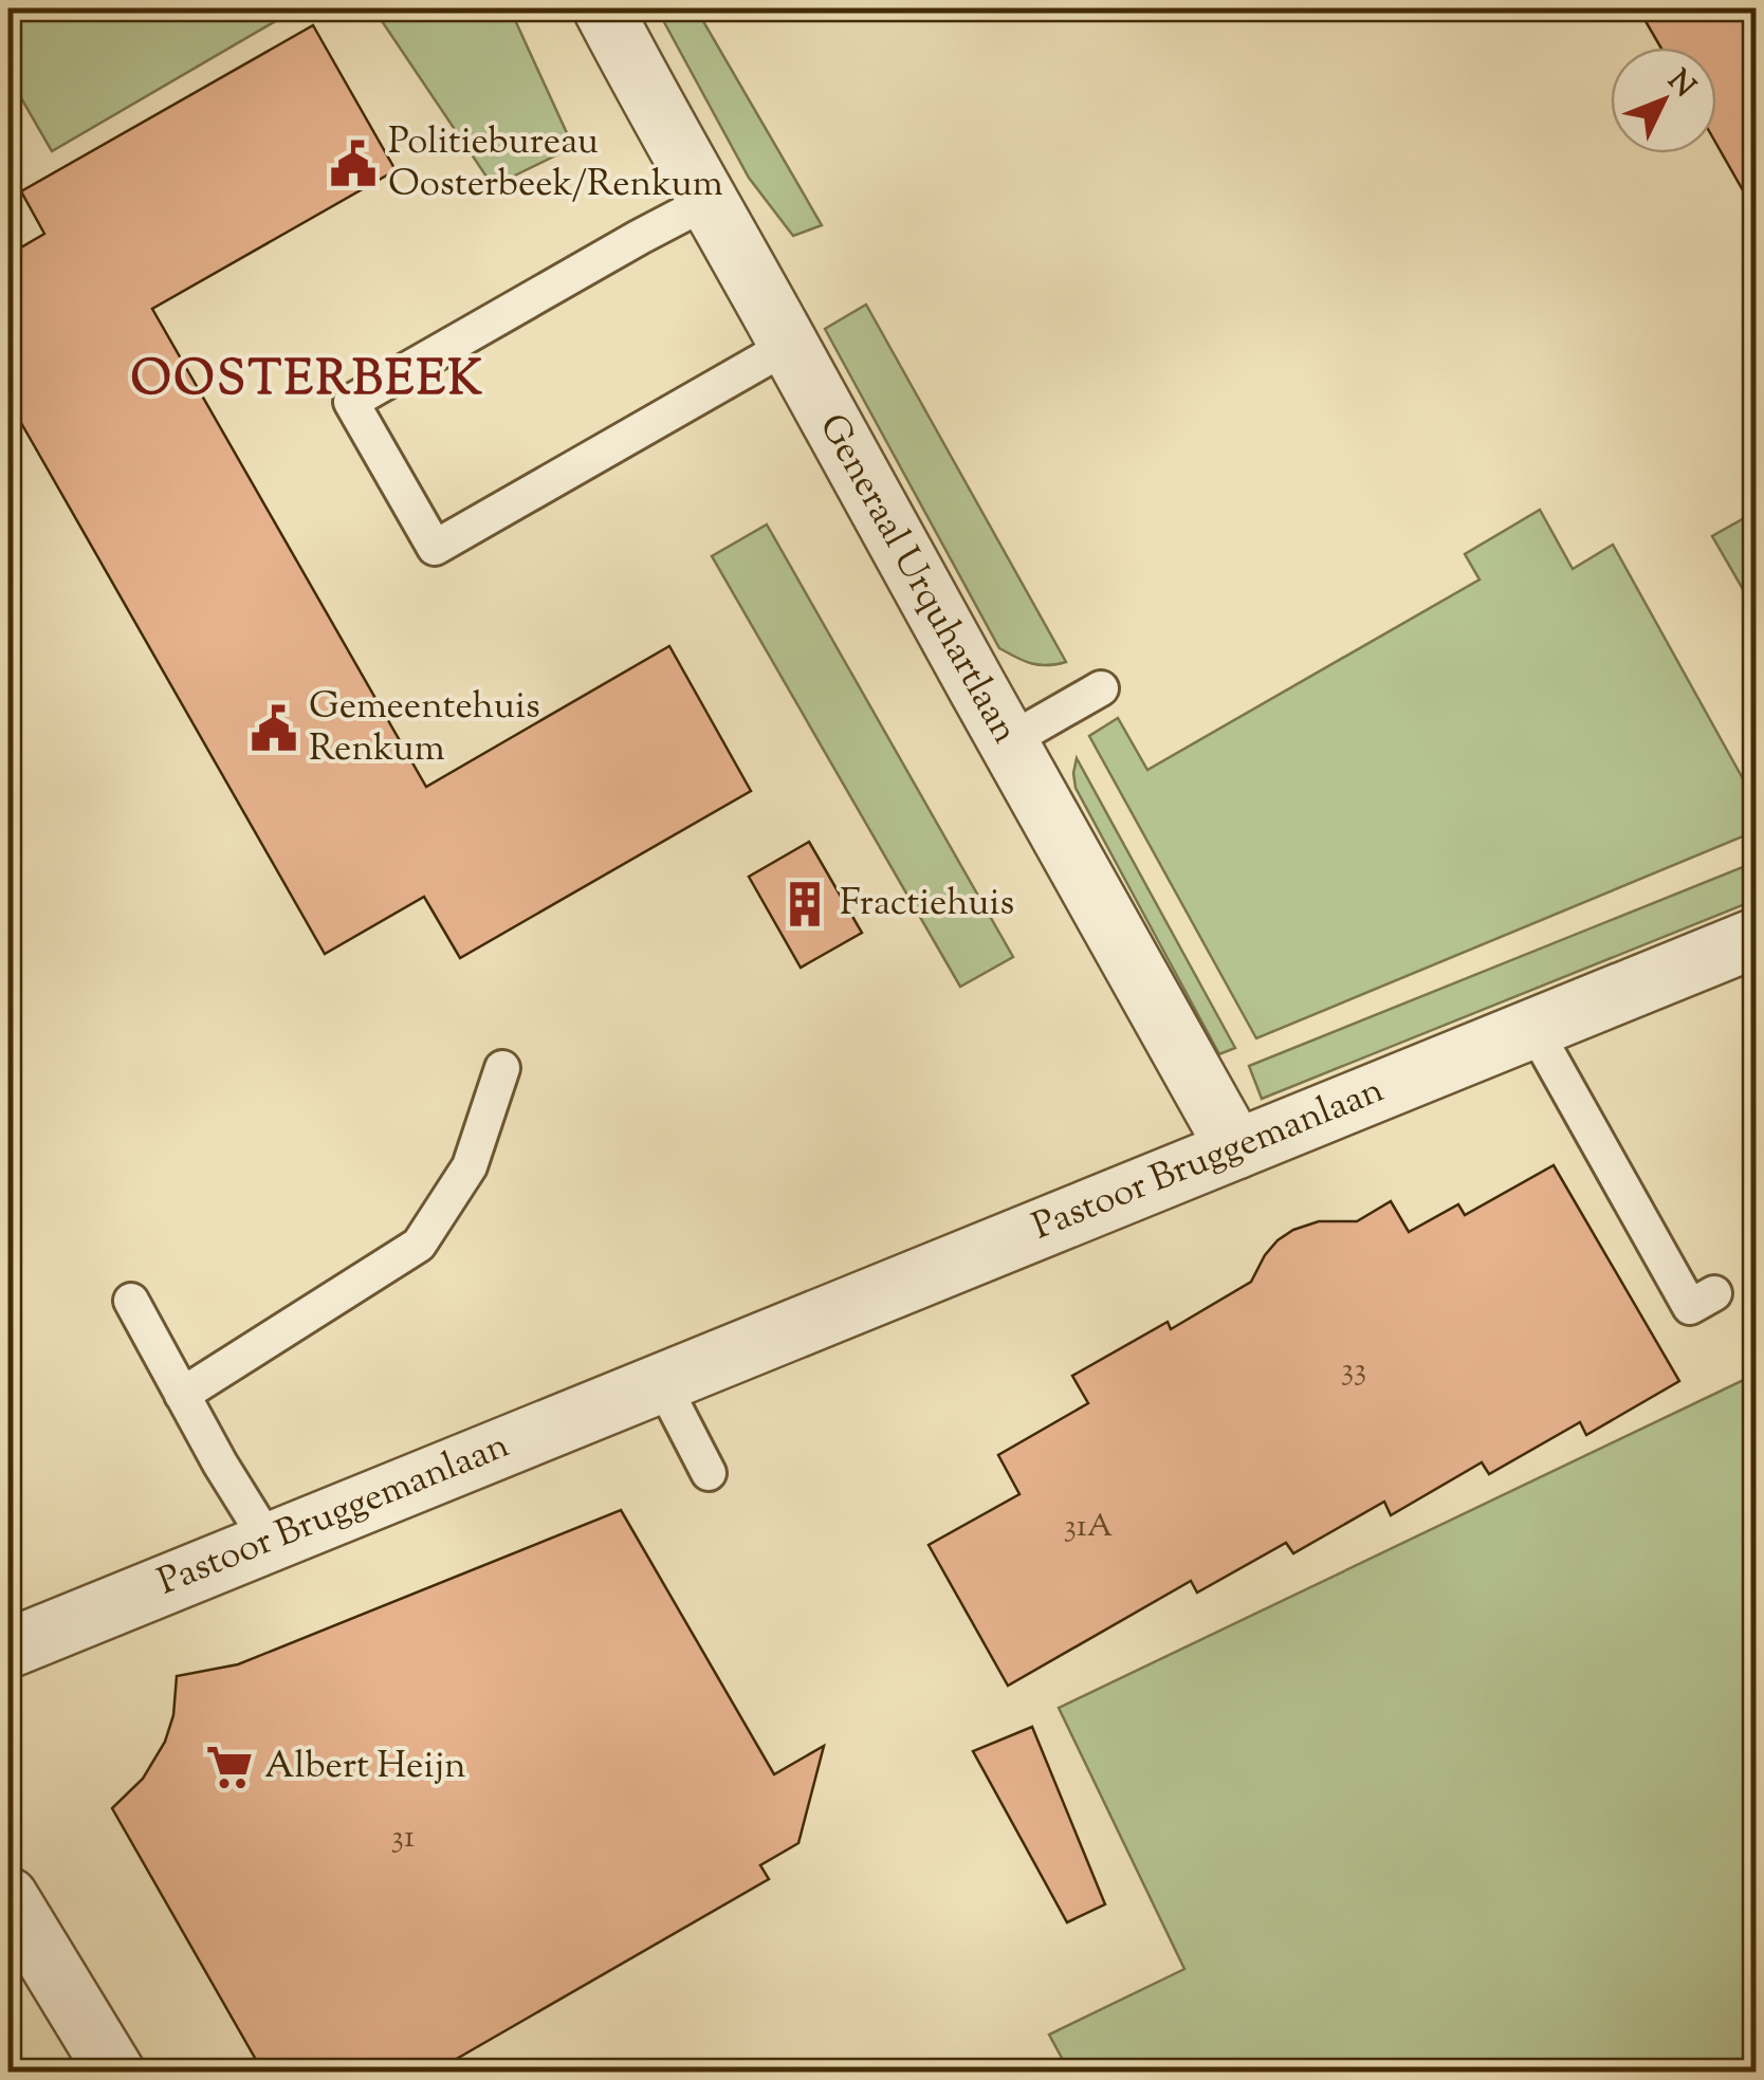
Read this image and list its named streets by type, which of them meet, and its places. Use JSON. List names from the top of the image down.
{
  "streets": {
    "street": ["Generaal Urquhartlaan", "Pastoor Bruggemanlaan"]
  },
  "crossings": [
    ["Generaal Urquhartlaan", "Pastoor Bruggemanlaan"]
  ],
  "districts": ["OOSTERBEEK"],
  "places": {
    "public building": ["Politiebureau Oosterbeek/Renkum", "Gemeentehuis Renkum"],
    "building": ["Fractiehuis"],
    "supermarket": ["Albert Heijn"]
  },
  "house_numbers": ["33", "31A", "31"],
  "north": "top right"
}
